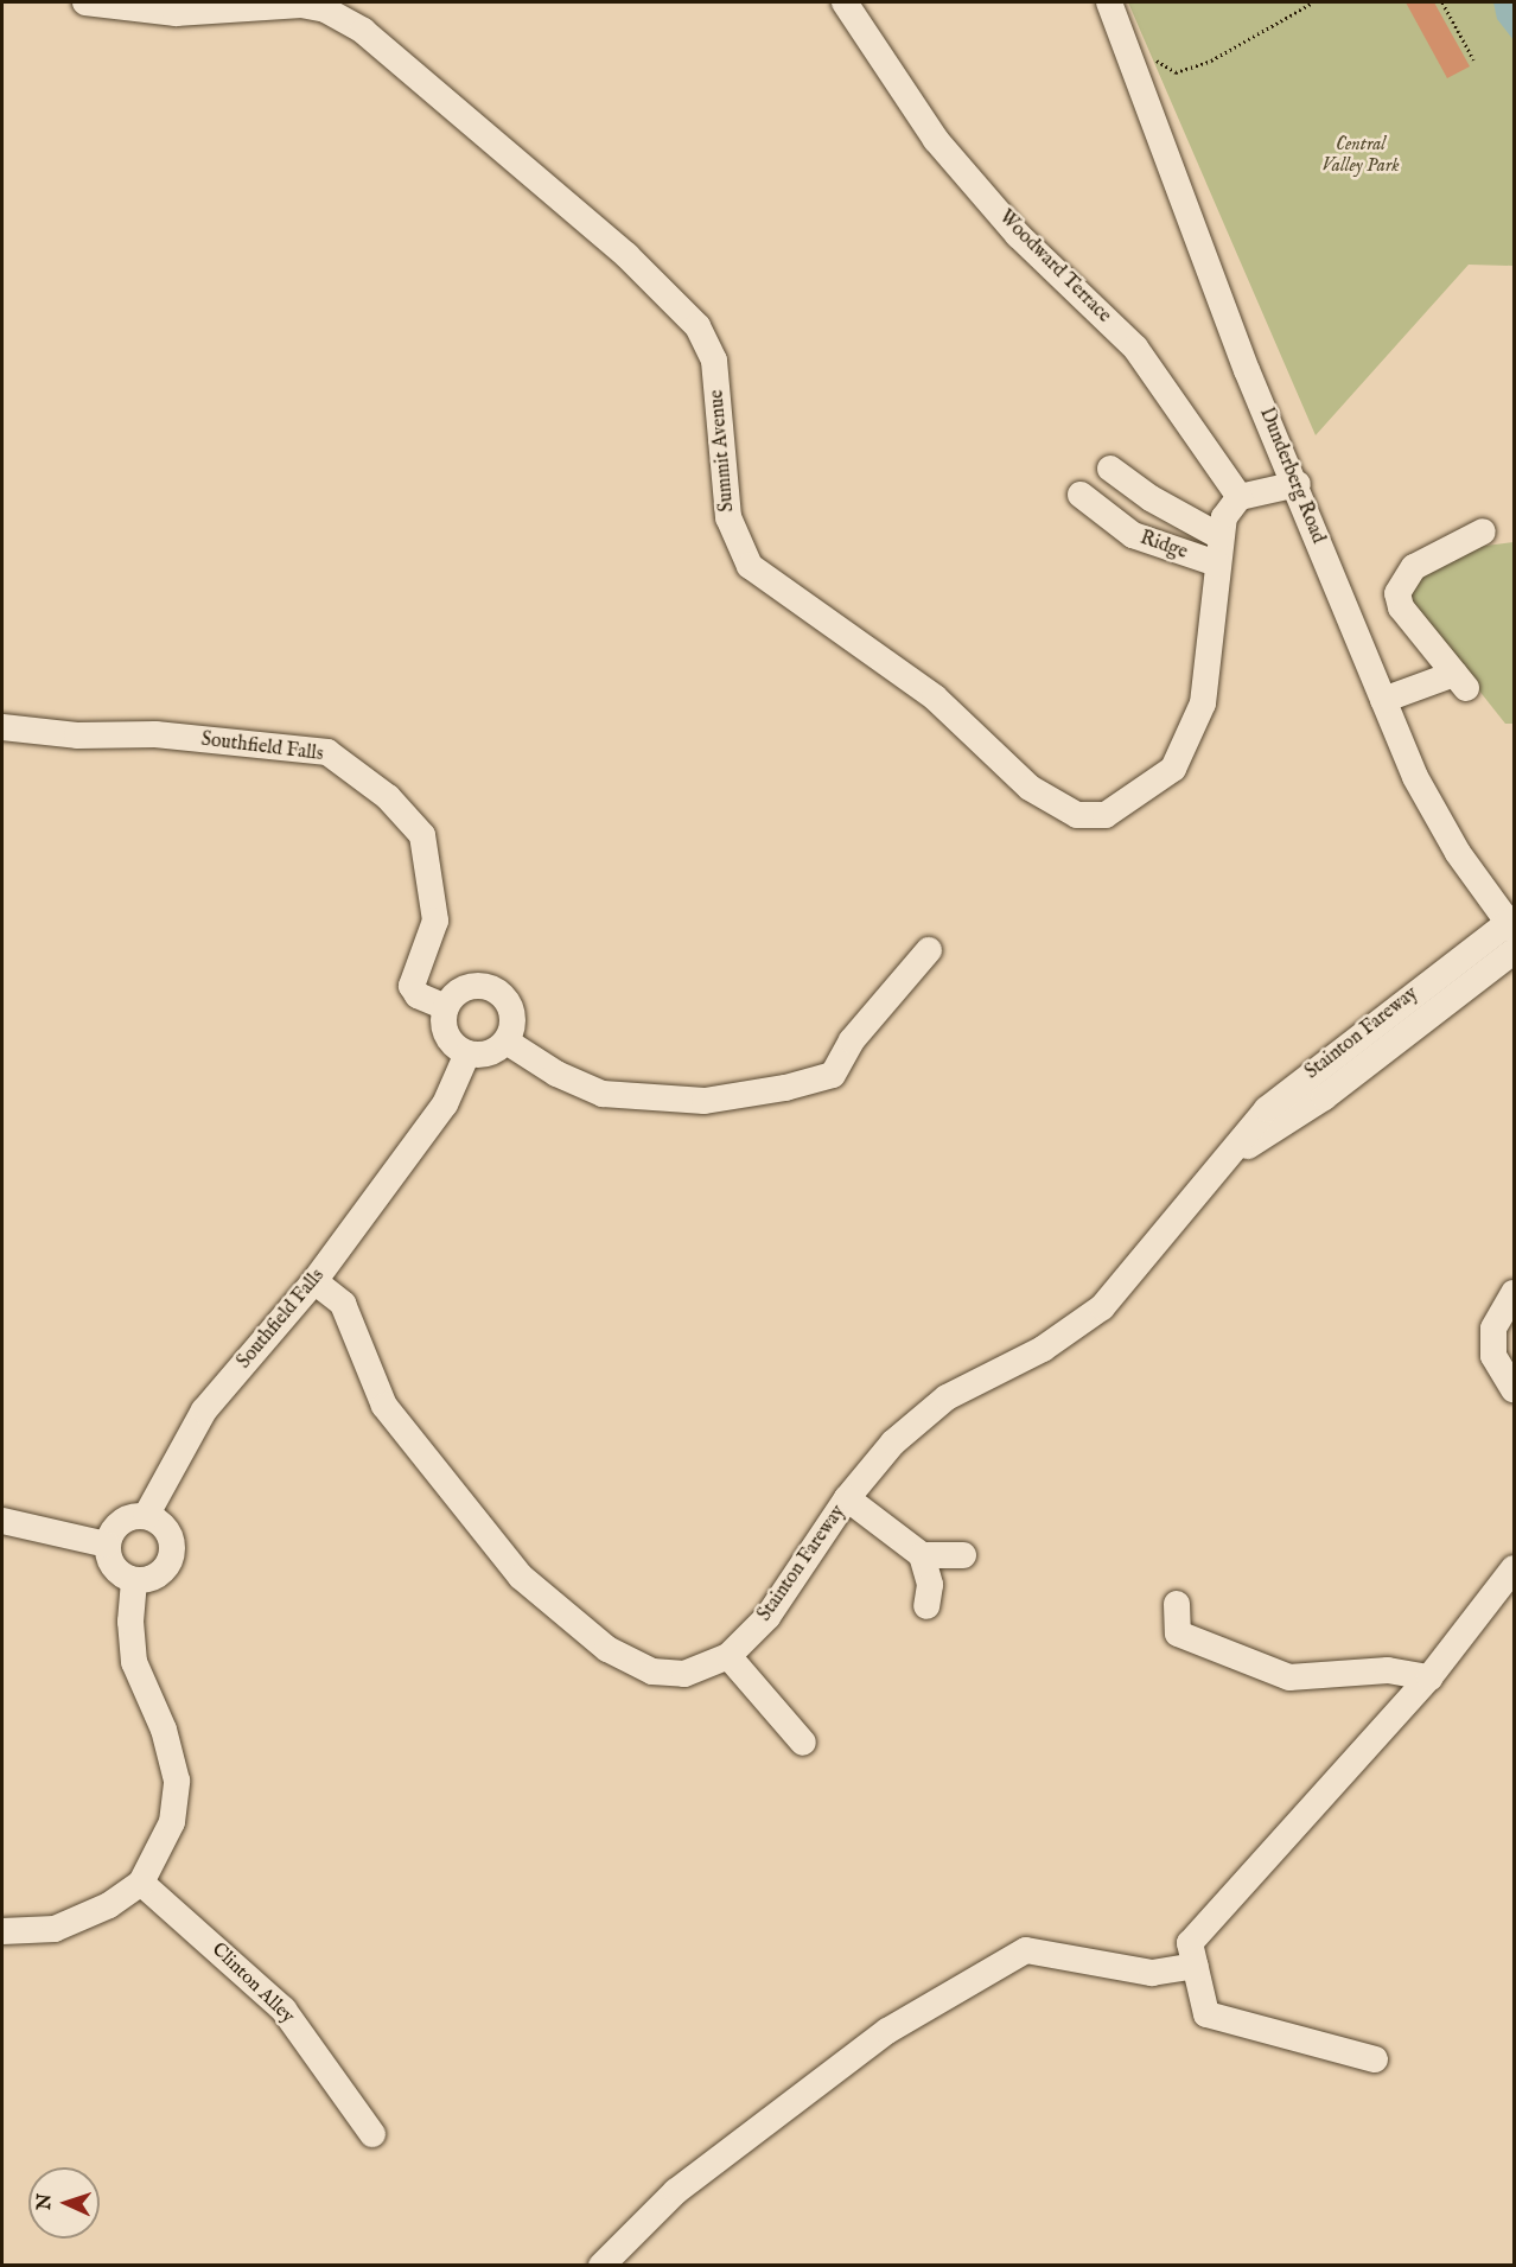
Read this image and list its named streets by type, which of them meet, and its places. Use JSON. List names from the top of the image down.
{
  "streets": {
    "street": [
      "Woodward Terrace",
      "Summit Avenue",
      "Dunderberg Road",
      "Ridge",
      "Southfield Falls",
      "Stainton Fareway",
      "Clinton Alley"
    ]
  },
  "crossings": [
    ["Woodward Terrace", "Summit Avenue"],
    ["Summit Avenue", "Ridge"],
    ["Dunderberg Road", "Stainton Fareway"],
    ["Southfield Falls", "Stainton Fareway"]
  ],
  "parks": ["Central Valley Park"],
  "north": "left"
}
